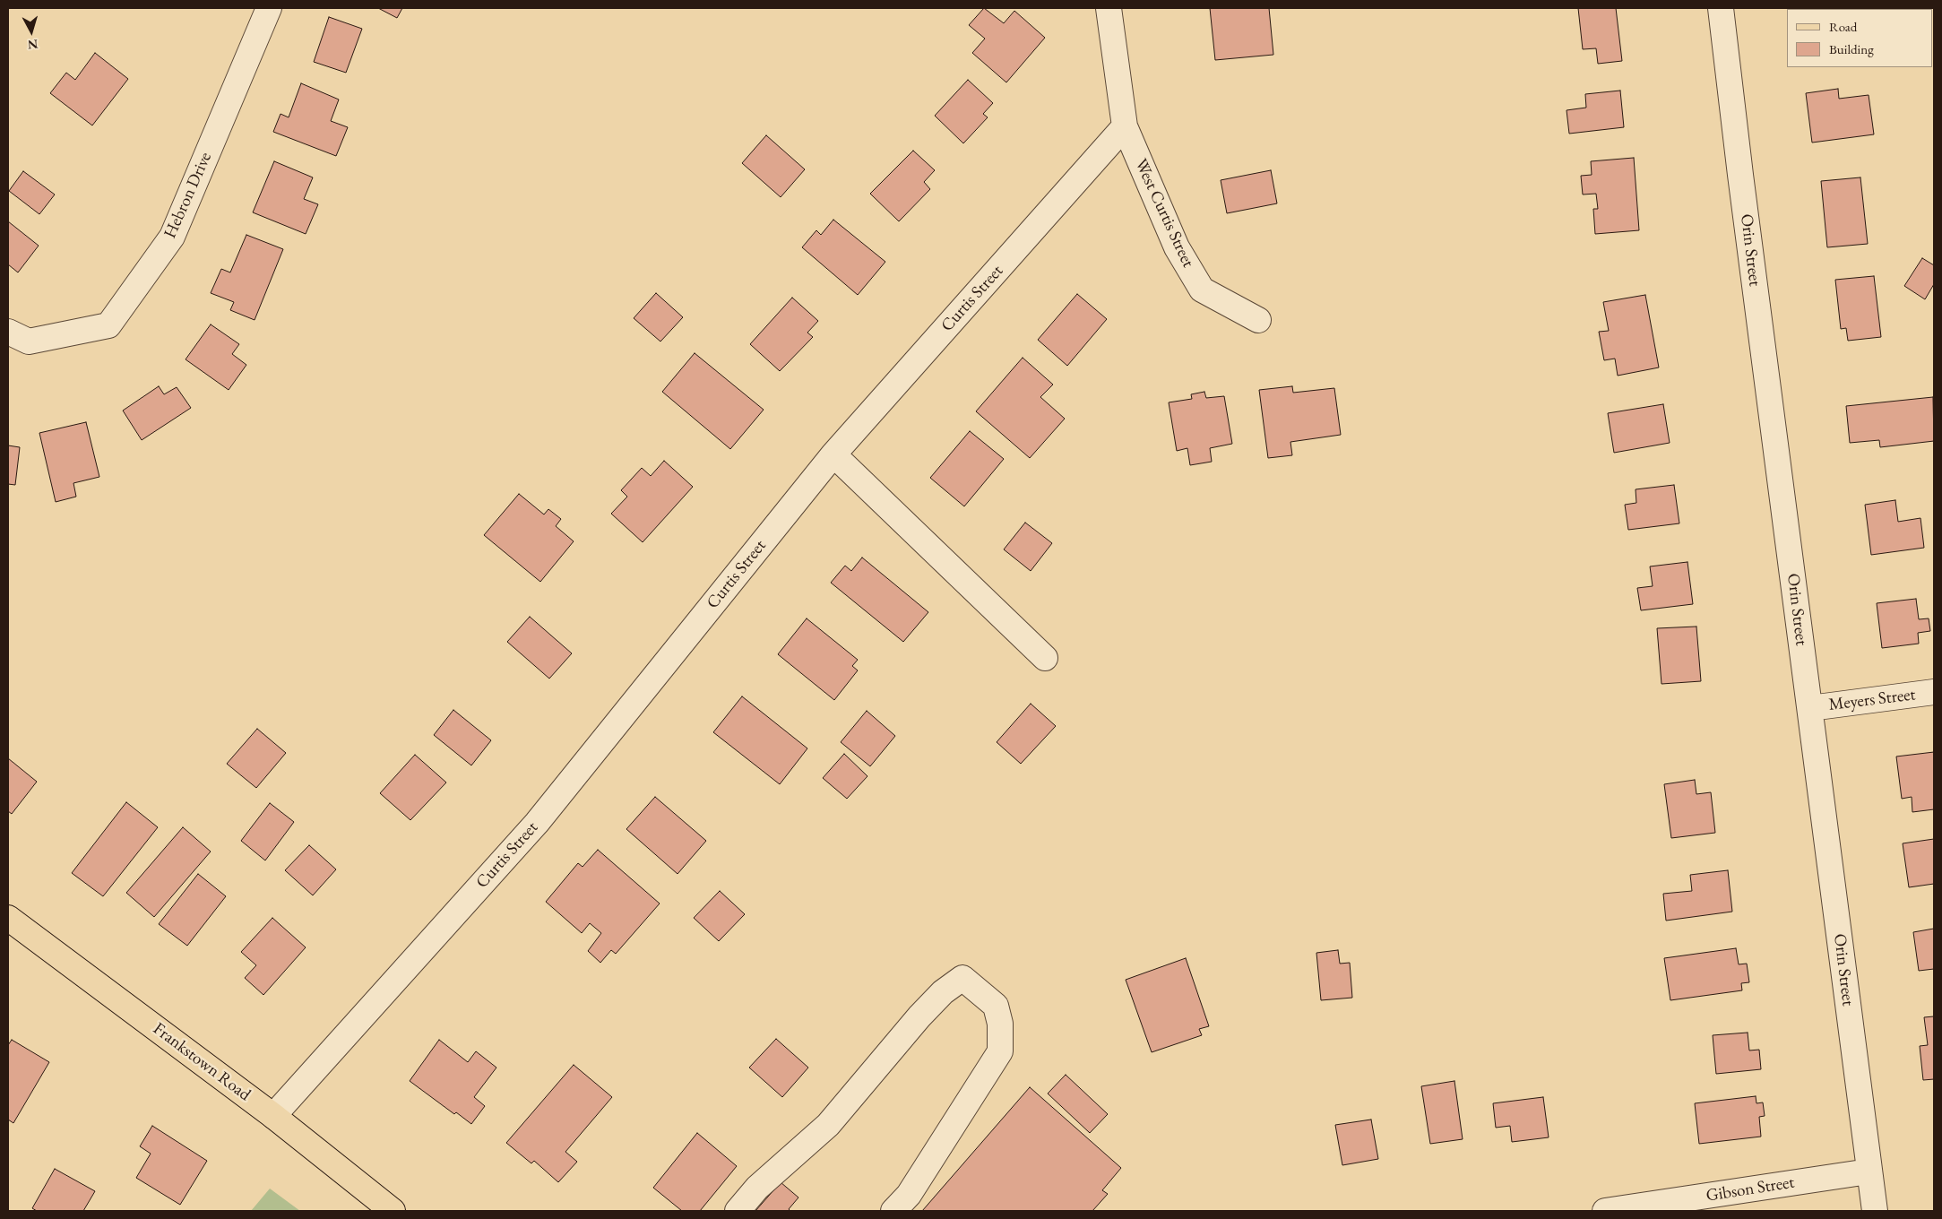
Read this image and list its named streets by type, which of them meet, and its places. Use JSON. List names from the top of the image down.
{
  "streets": {
    "main road": ["Frankstown Road"],
    "street": [
      "Hebron Drive",
      "West Curtis Street",
      "Orin Street",
      "Curtis Street",
      "Meyers Street",
      "Gibson Street"
    ]
  },
  "crossings": [
    ["West Curtis Street", "Curtis Street"],
    ["Orin Street", "Meyers Street"],
    ["Orin Street", "Gibson Street"],
    ["Curtis Street", "Frankstown Road"]
  ],
  "legend": ["Road", "Building"],
  "north": "bottom"
}
